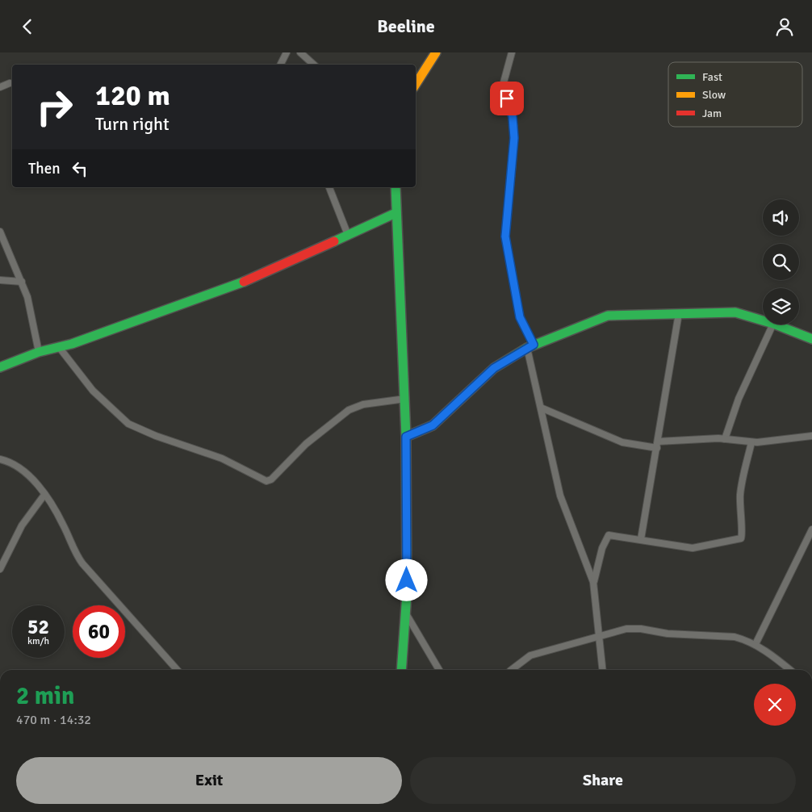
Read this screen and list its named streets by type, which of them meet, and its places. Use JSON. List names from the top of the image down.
{
  "legend": ["Fast", "Slow", "Jam"],
  "page": {
    "header": "Beeline",
    "turn": ["120 m", "Turn right"],
    "then": "Then",
    "speed": "52 km/h",
    "limit": "60",
    "heading": ["2 min", "470 m · 14:32"],
    "buttons": ["Exit", "Share"]
  }
}
